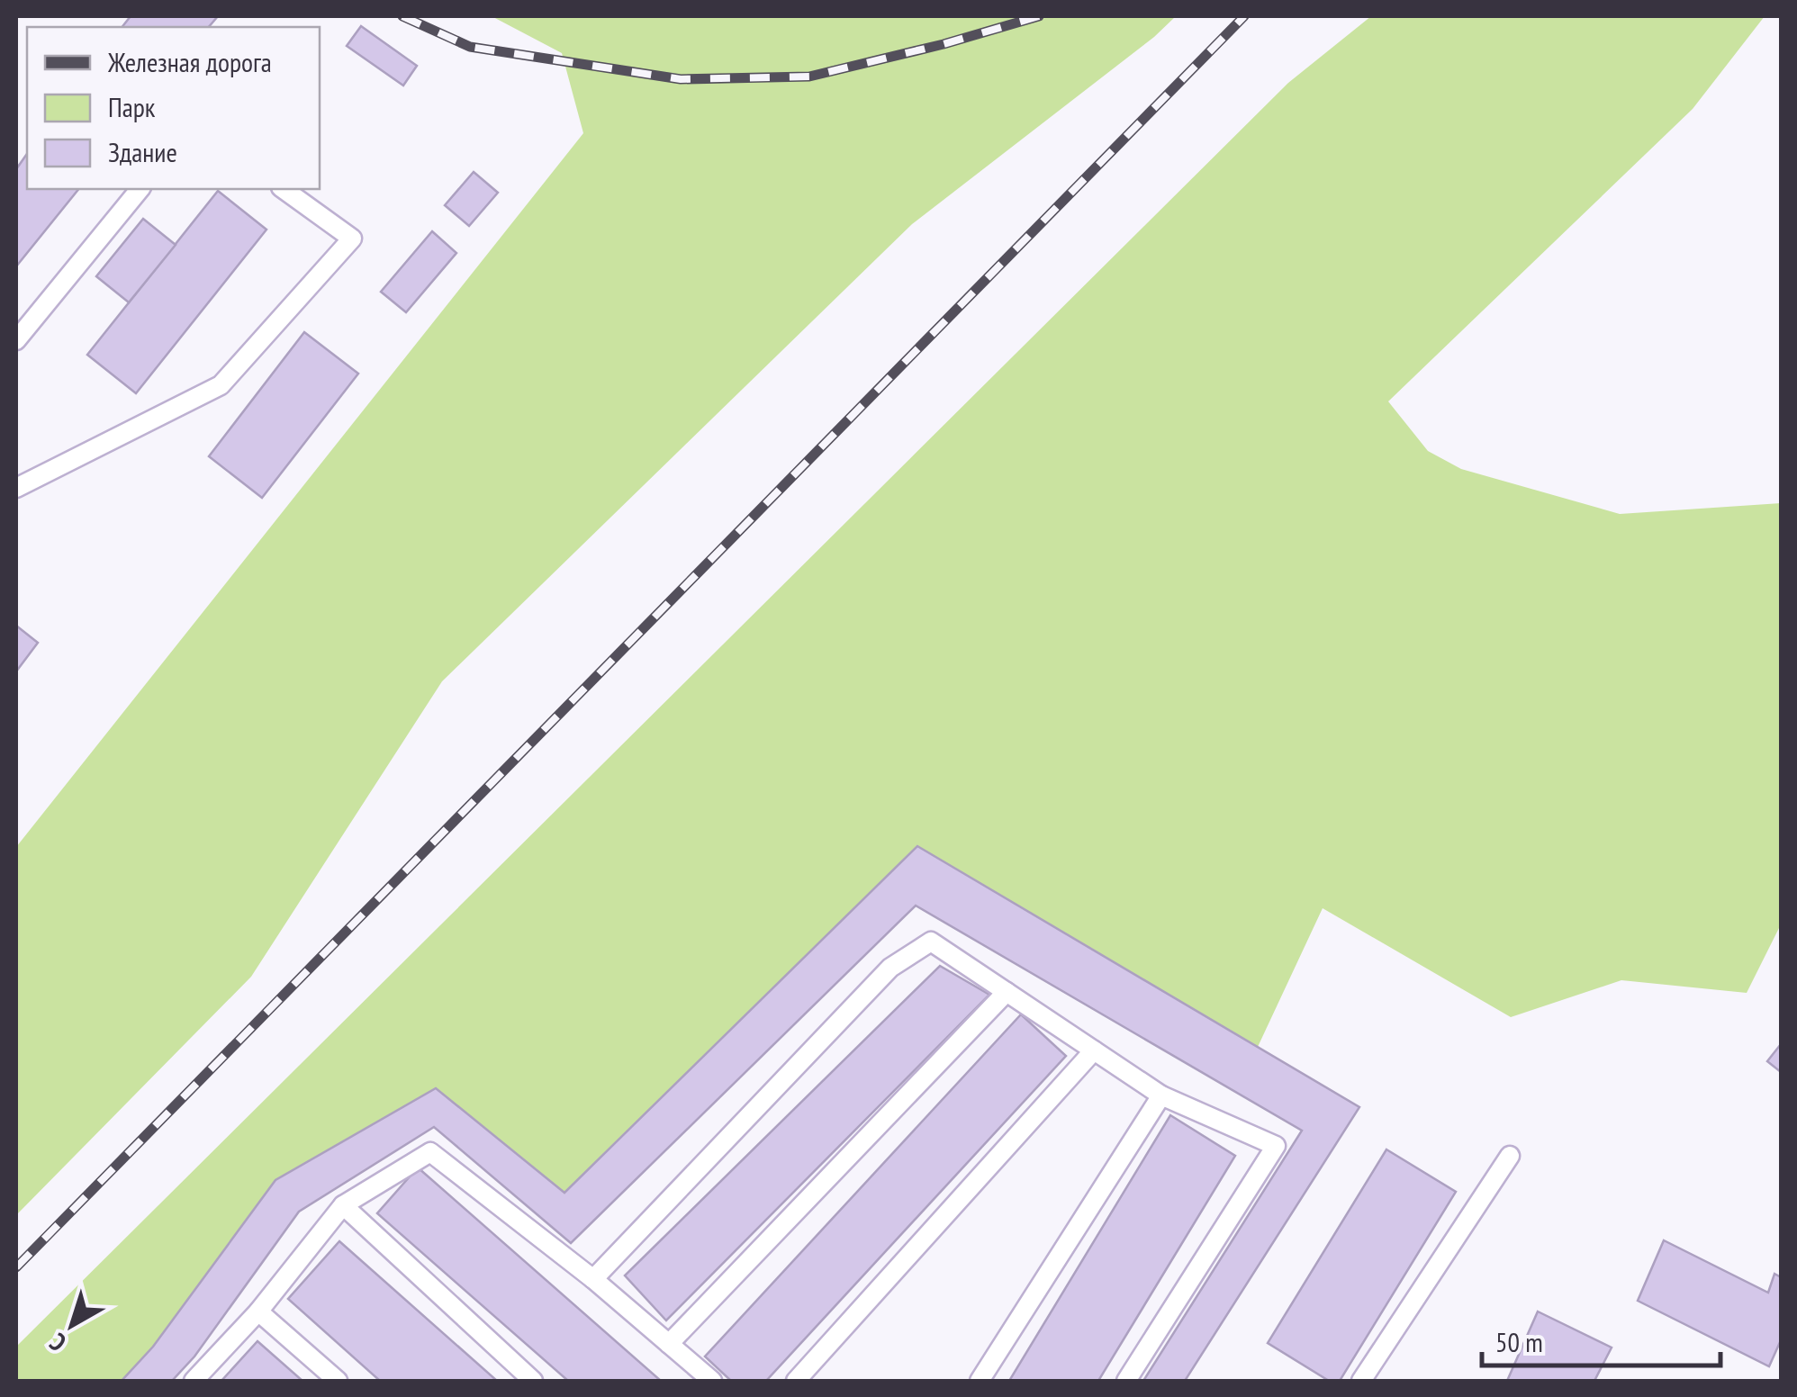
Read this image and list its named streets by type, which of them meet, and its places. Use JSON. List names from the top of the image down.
{
  "legend": ["Железная дорога", "Парк", "Здание"],
  "scale_bar": "50 m",
  "north": "bottom left"
}
